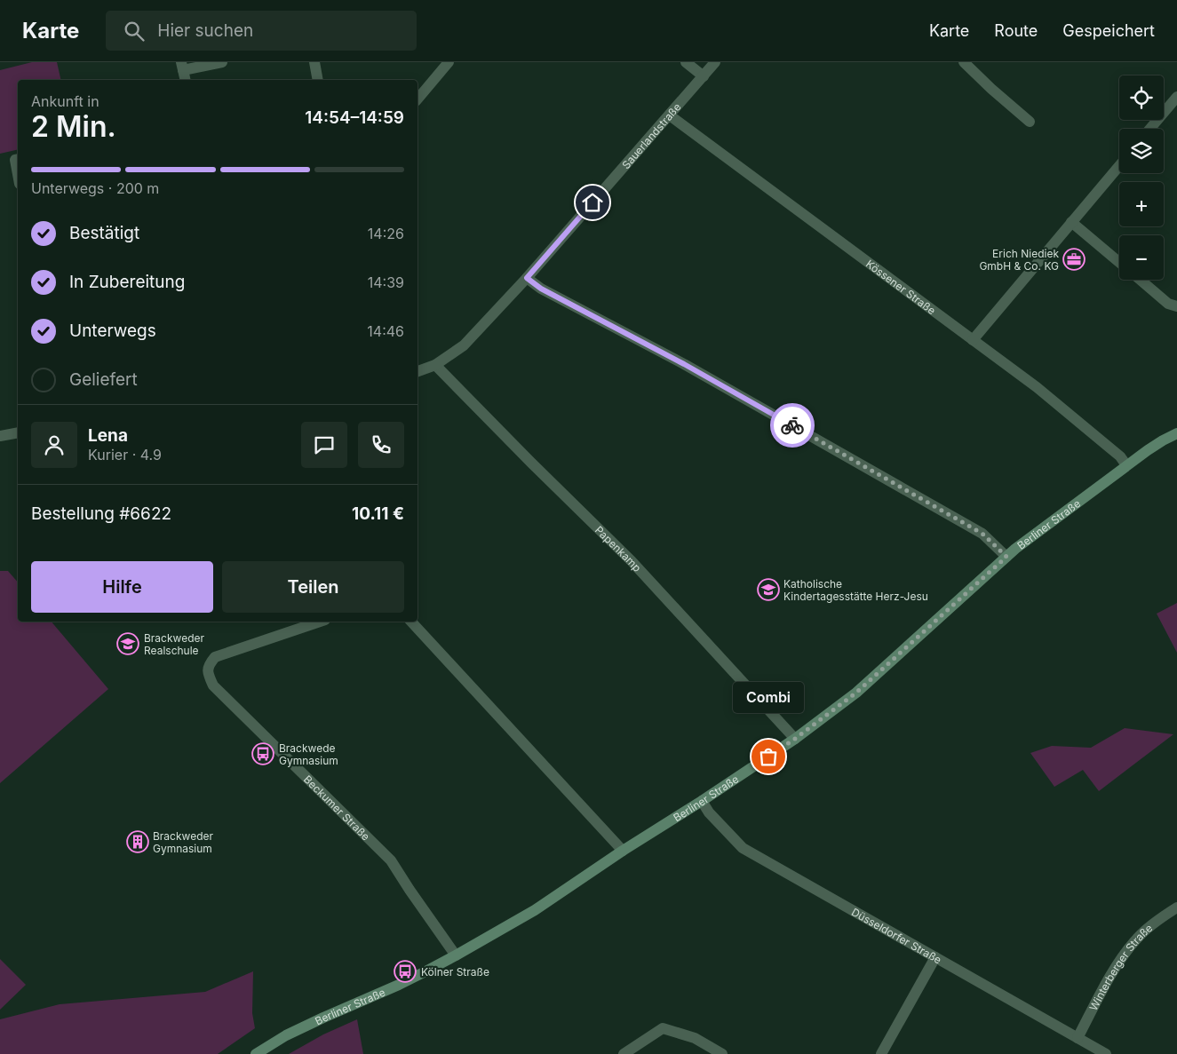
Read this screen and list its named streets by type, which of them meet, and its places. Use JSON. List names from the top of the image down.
{
  "streets": {
    "street": [
      "Sauerlandstraße",
      "Kössener Straße",
      "Berliner Straße",
      "Papenkamp",
      "Beckumer Straße",
      "Düsseldorfer Straße",
      "Winterberger Straße"
    ]
  },
  "crossings": [
    ["Sauerlandstraße", "Kössener Straße"],
    ["Sauerlandstraße", "Papenkamp"],
    ["Kössener Straße", "Berliner Straße"],
    ["Berliner Straße", "Papenkamp"],
    ["Berliner Straße", "Beckumer Straße"],
    ["Berliner Straße", "Düsseldorfer Straße"],
    ["Düsseldorfer Straße", "Winterberger Straße"]
  ],
  "places": {
    "office": ["Erich Niediek GmbH & Co. KG"],
    "school or university": ["Katholische Kindertagesstätte Herz-Jesu", "Brackweder Realschule"],
    "bus stop": ["Brackwede Gymnasium", "Kölner Straße"],
    "other": ["Combi"],
    "building": ["Brackweder Gymnasium"]
  },
  "page": {
    "header": "Karte",
    "search": "Hier suchen",
    "nav": ["Karte", "Route", "Gespeichert"],
    "map_buttons": ["+", "−"],
    "heading": ["2 Min.", "Ankunft in", "14:54–14:59"],
    "panel": [
      "Lena",
      "Kurier · 4.9",
      "Bestellung #6622",
      "10.11 €"
    ],
    "bar": "Unterwegs · 200 m",
    "list": [
      ["Bestätigt", "14:26"],
      ["In Zubereitung", "14:39"],
      ["Unterwegs", "14:46"],
      "Geliefert"
    ],
    "buttons": ["Hilfe", "Teilen"],
    "bubble": "Combi"
  }
}
